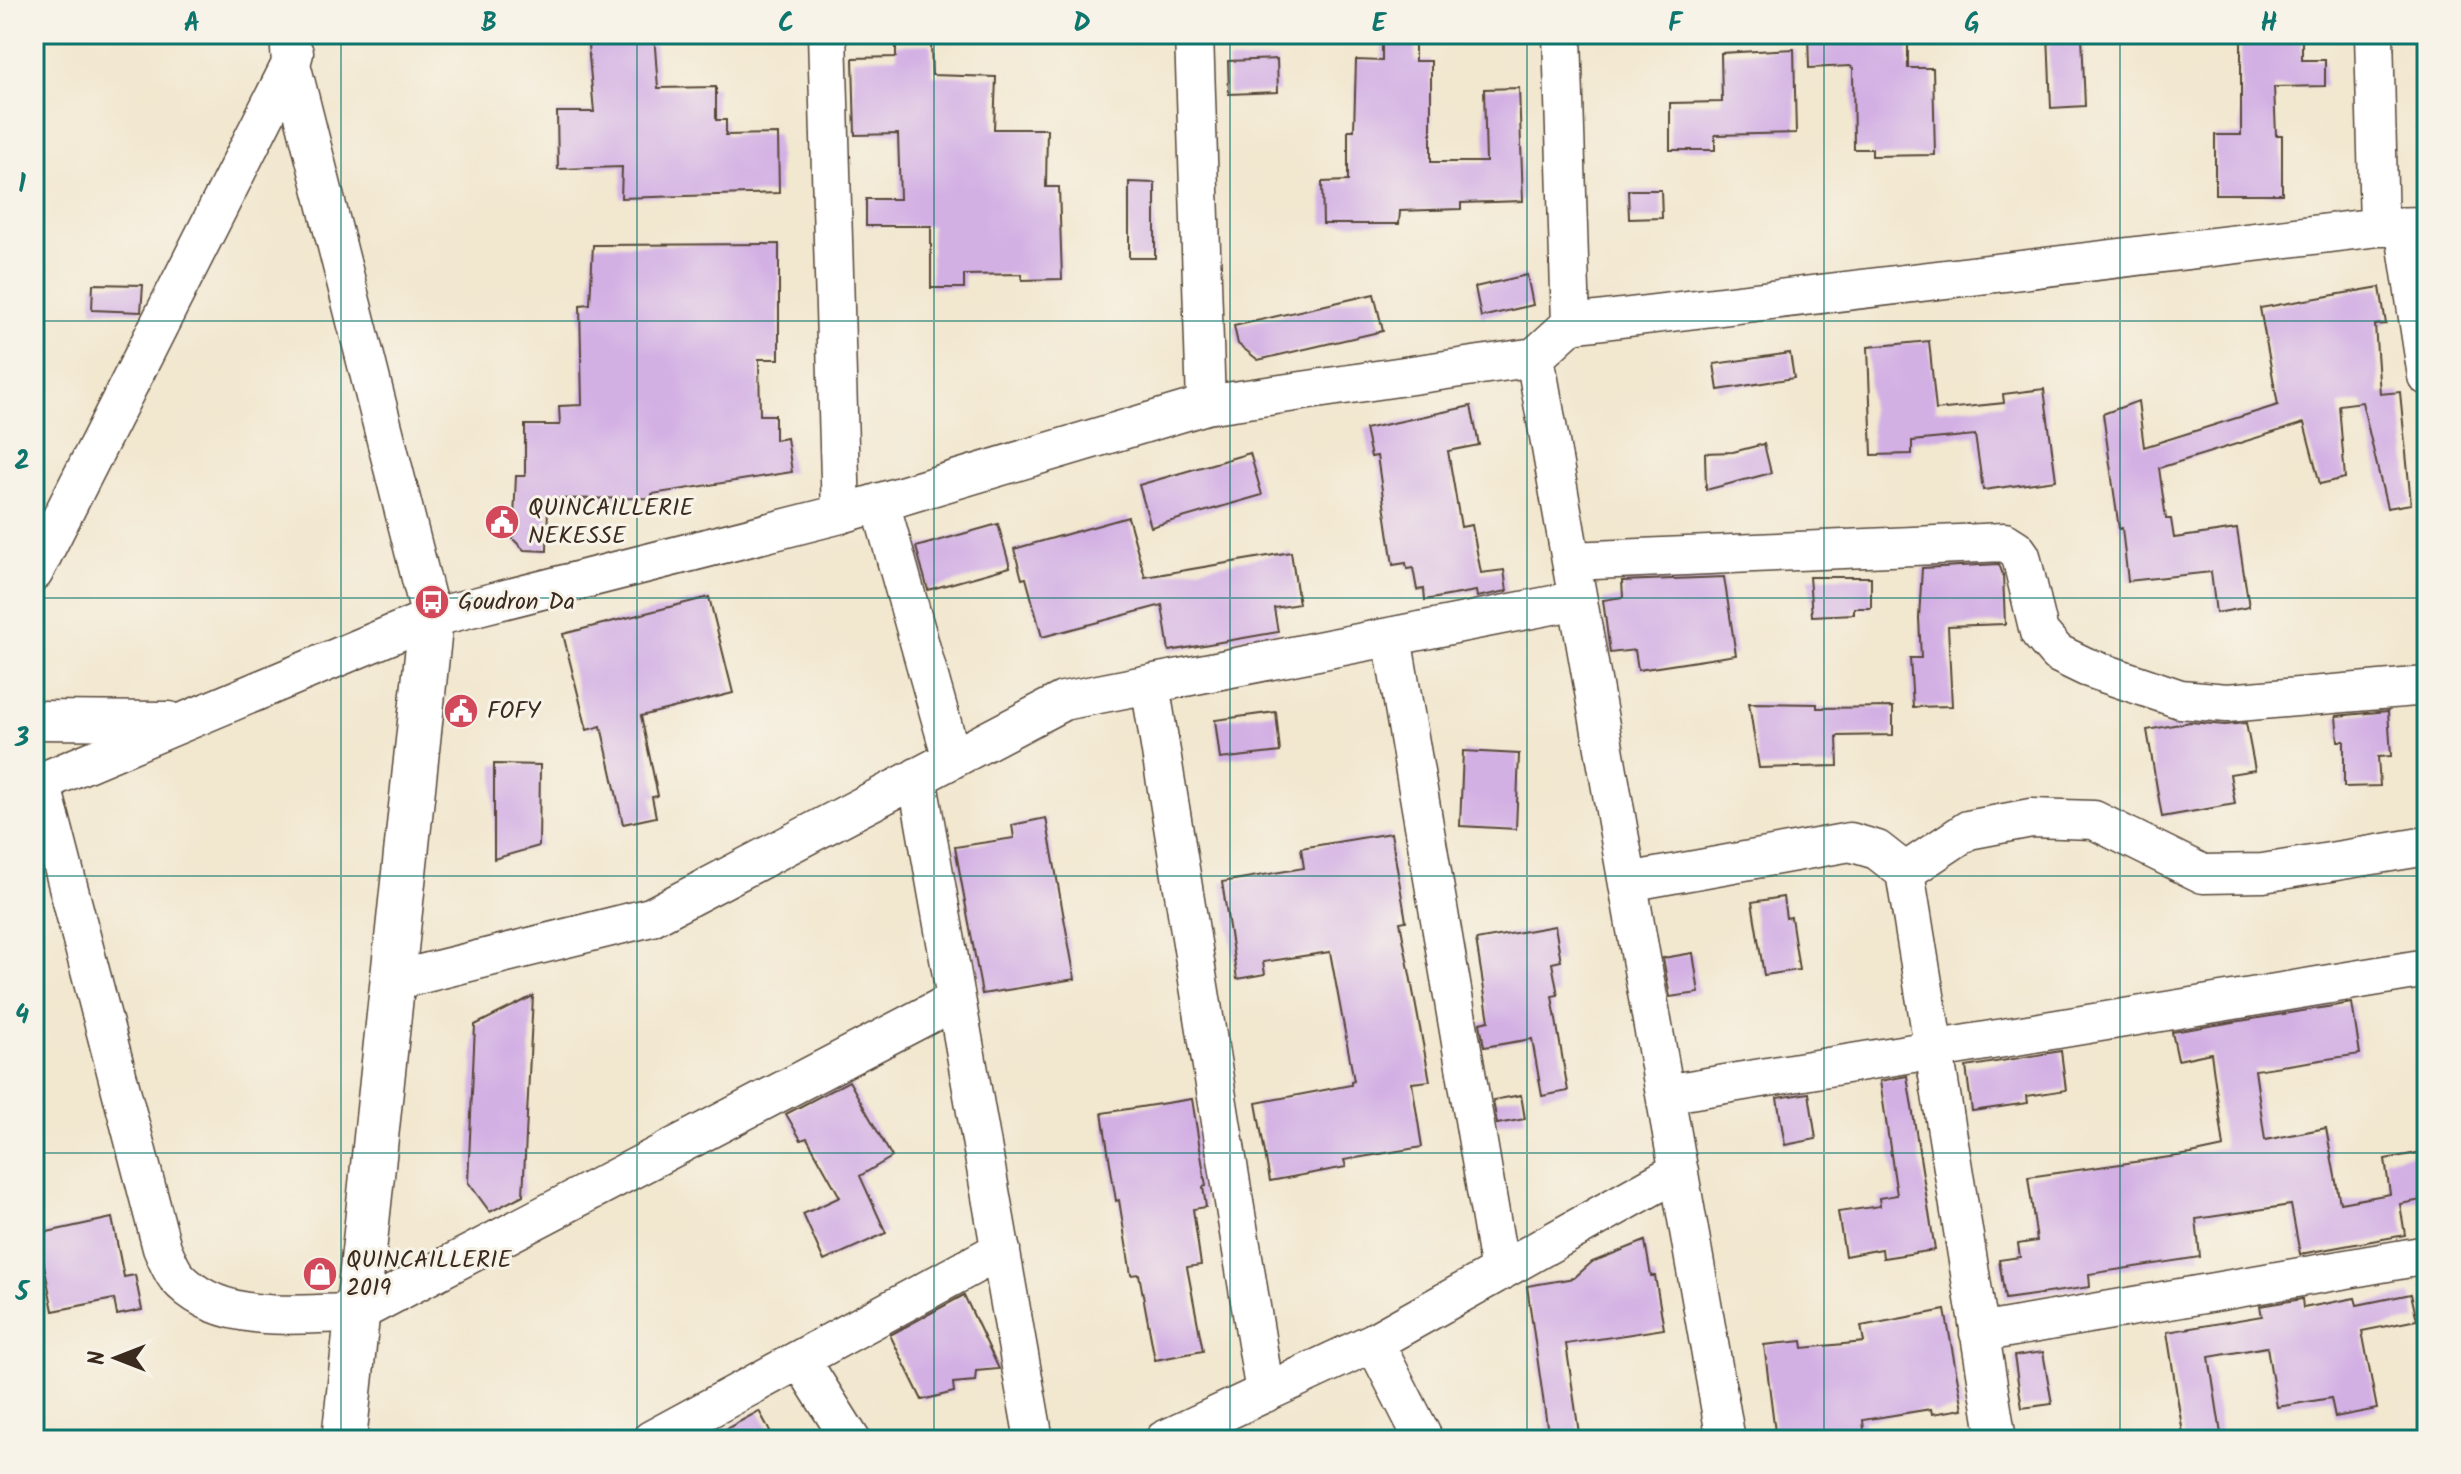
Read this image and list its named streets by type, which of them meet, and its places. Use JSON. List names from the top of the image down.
{
  "places": {
    "public building": ["QUINCAILLERIE NEKESSE", "FOFY"],
    "bus stop": ["Goudron Da"],
    "shop": ["QUINCAILLERIE 2019"]
  },
  "north": "left",
  "grid": {
    "columns": [
      "A",
      "B",
      "C",
      "D",
      "E",
      "F",
      "G",
      "H"
    ],
    "rows": [
      "1",
      "2",
      "3",
      "4",
      "5"
    ]
  }
}
